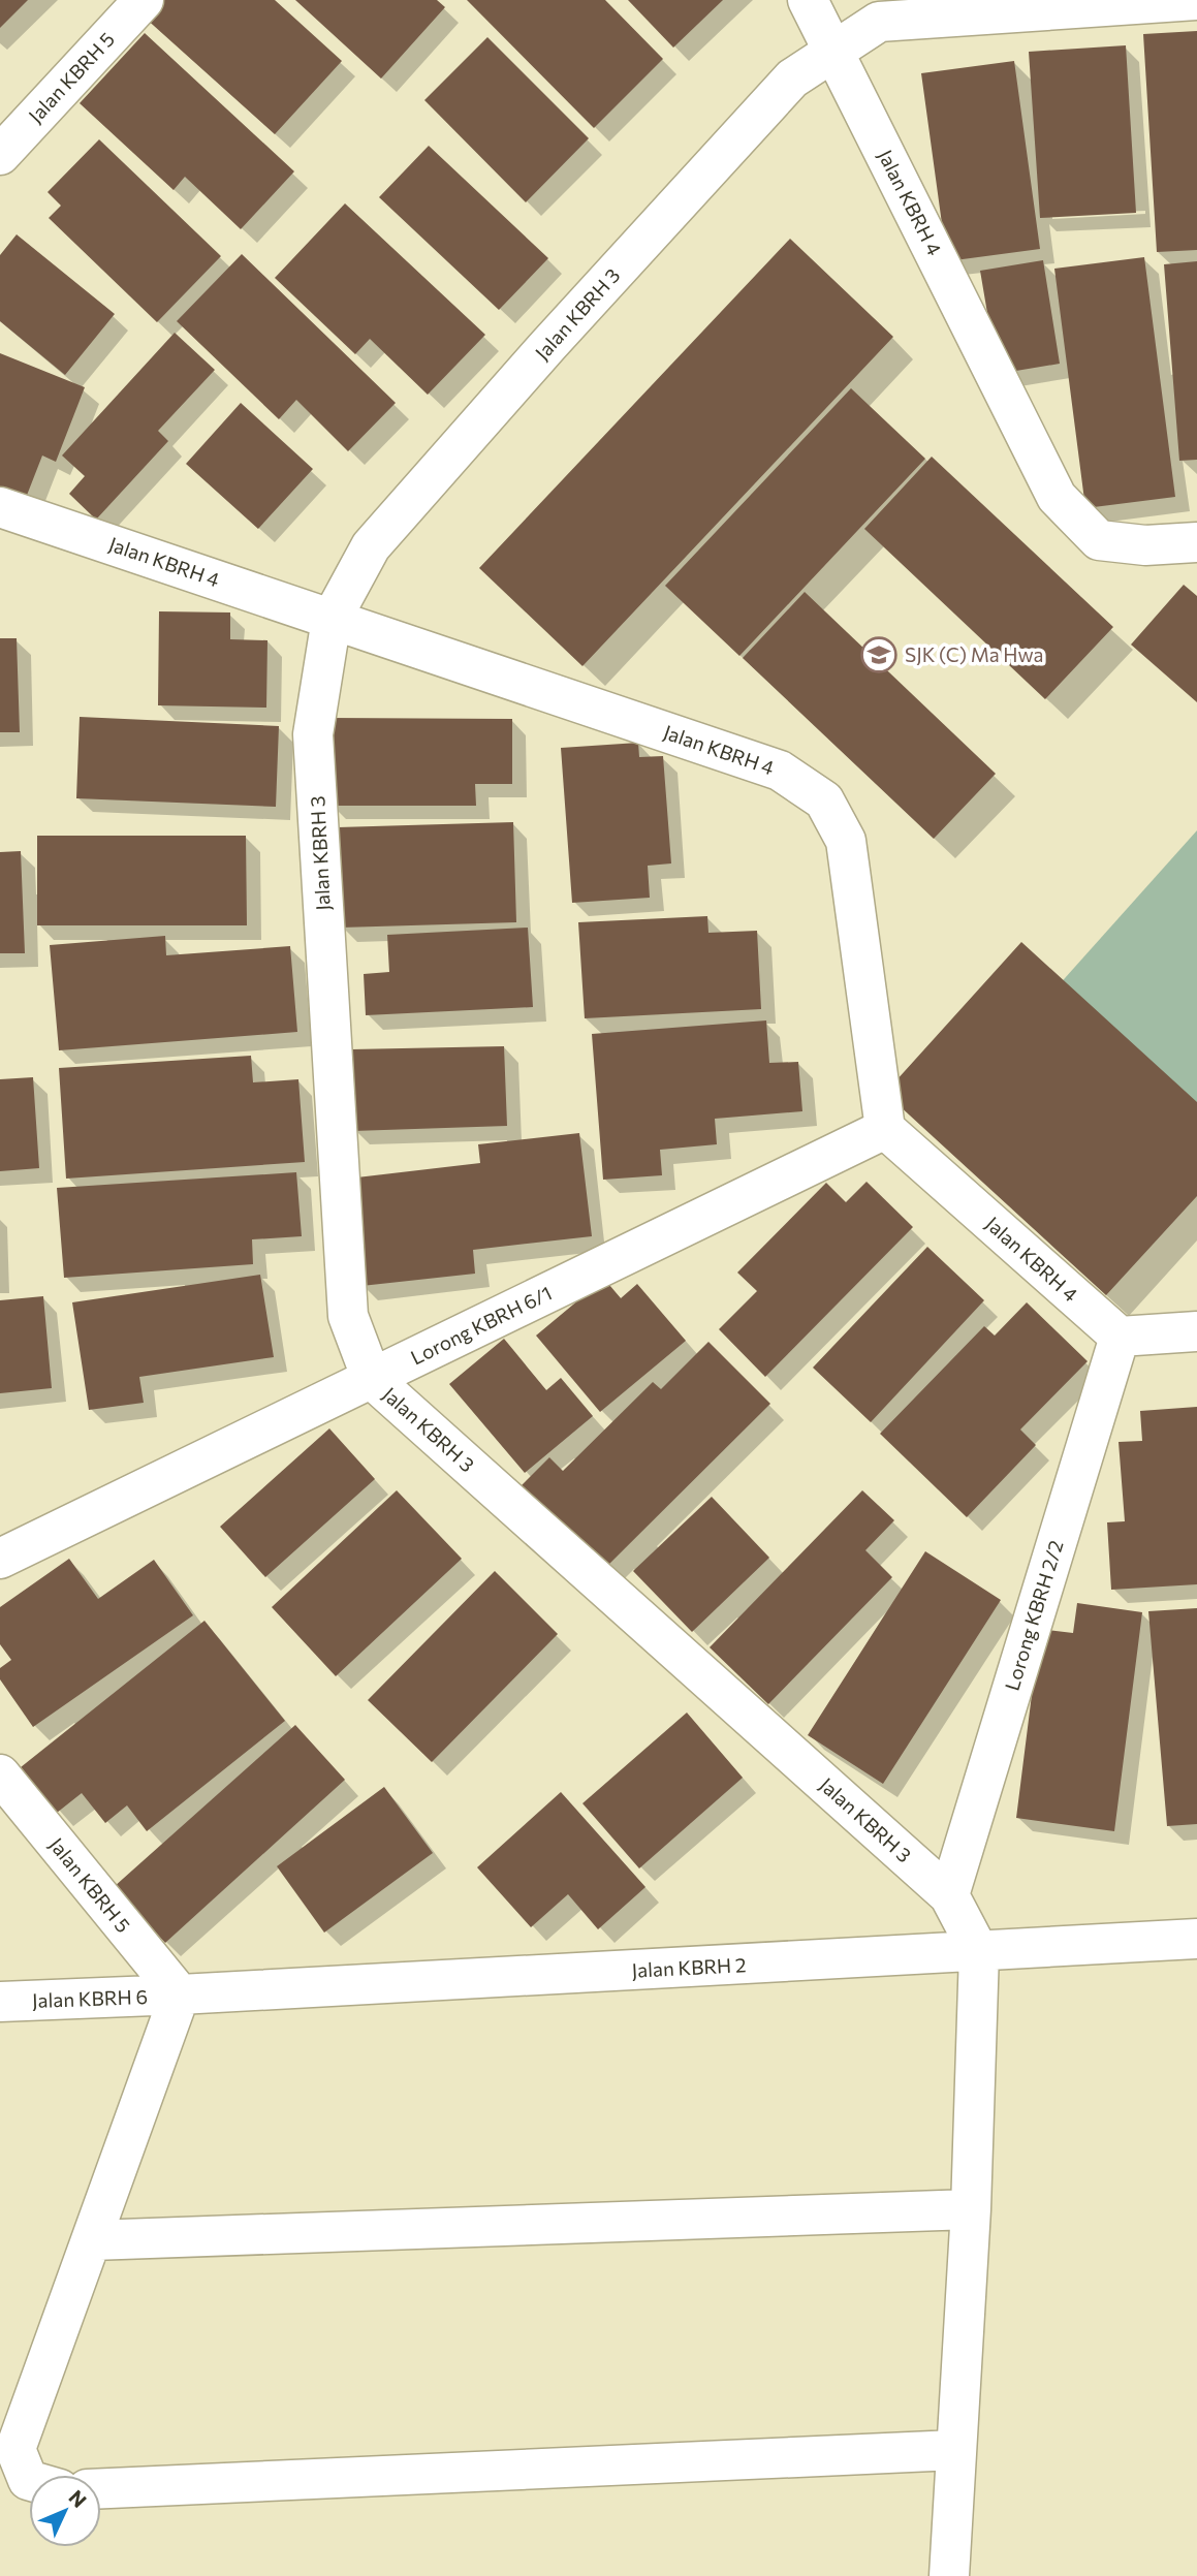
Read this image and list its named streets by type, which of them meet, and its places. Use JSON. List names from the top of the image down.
{
  "streets": {
    "street": [
      "Jalan KBRH 5",
      "Jalan KBRH 4",
      "Jalan KBRH 3",
      "Lorong KBRH 6/1",
      "Lorong KBRH 2/2",
      "Jalan KBRH 2",
      "Jalan KBRH 6"
    ]
  },
  "crossings": [
    ["Jalan KBRH 5", "Jalan KBRH 2"],
    ["Jalan KBRH 5", "Jalan KBRH 6"],
    ["Jalan KBRH 4", "Jalan KBRH 3"],
    ["Jalan KBRH 4", "Lorong KBRH 6/1"],
    ["Jalan KBRH 4", "Lorong KBRH 2/2"],
    ["Jalan KBRH 3", "Lorong KBRH 6/1"],
    ["Jalan KBRH 3", "Lorong KBRH 2/2"],
    ["Jalan KBRH 3", "Jalan KBRH 2"],
    ["Jalan KBRH 2", "Jalan KBRH 6"]
  ],
  "places": {
    "school or university": ["SJK (C) Ma Hwa"]
  },
  "north": "top right"
}
